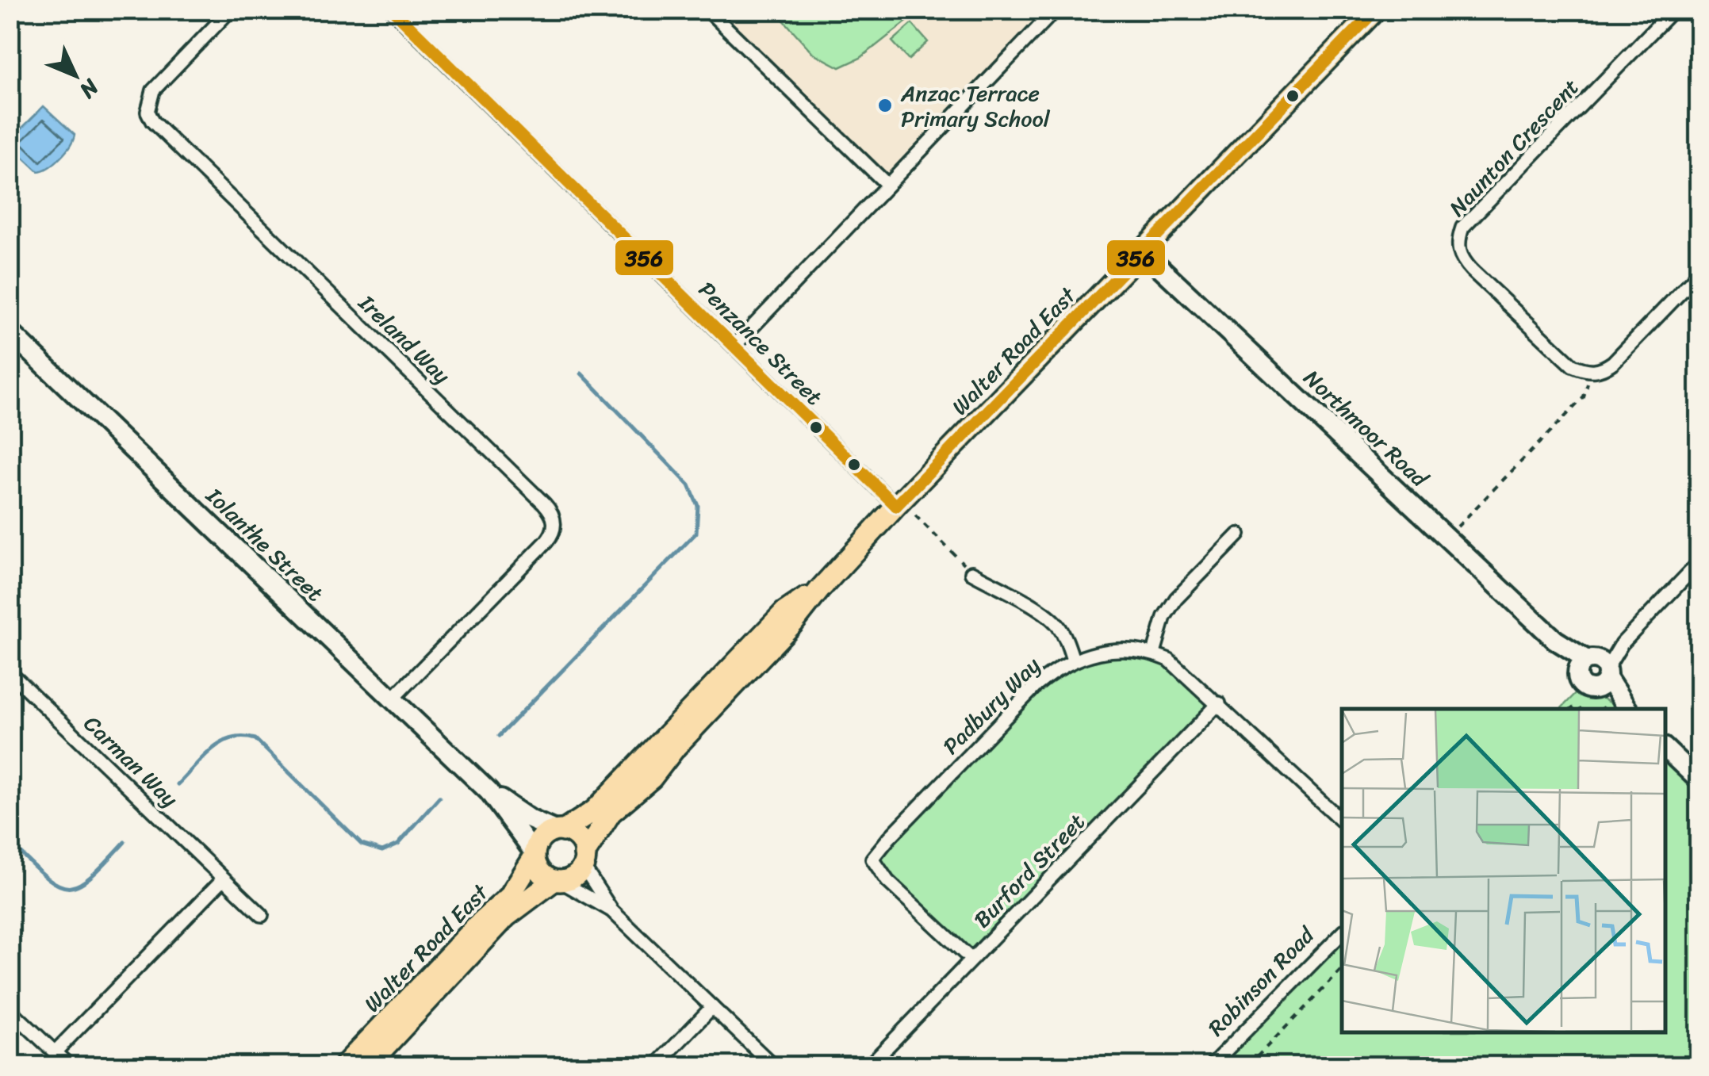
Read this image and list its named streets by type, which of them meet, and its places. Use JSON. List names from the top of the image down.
{
  "streets": {
    "main road": ["Walter Road East"],
    "street": [
      "Naunton Crescent",
      "Ireland Way",
      "Penzance Street",
      "Northmoor Road",
      "Iolanthe Street",
      "Padbury Way",
      "Carman Way",
      "Burford Street",
      "Robinson Road"
    ]
  },
  "crossings": [
    ["Ireland Way", "Iolanthe Street"],
    ["Penzance Street", "Walter Road East"],
    ["Walter Road East", "Northmoor Road"],
    ["Walter Road East", "Iolanthe Street"],
    ["Padbury Way", "Burford Street"]
  ],
  "places": ["Anzac Terrace Primary School"],
  "lines": ["transit line 356"],
  "north": "bottom right"
}
